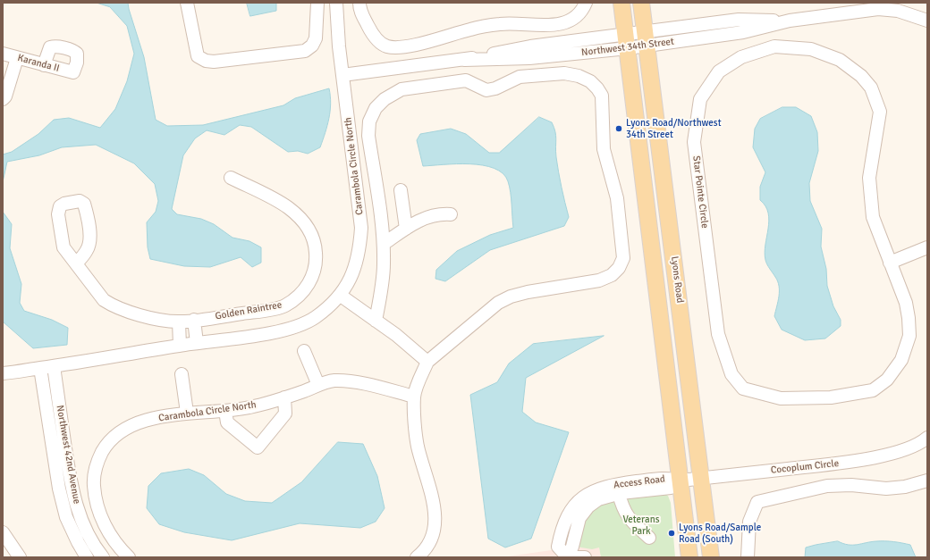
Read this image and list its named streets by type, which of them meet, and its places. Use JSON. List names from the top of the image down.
{
  "streets": {
    "main road": ["Lyons Road"],
    "street": [
      "Northwest 34th Street",
      "Karanda II",
      "Carambola Circle North",
      "Star Pointe Circle",
      "Golden Raintree",
      "Northwest 42nd Avenue",
      "Cocoplum Circle",
      "Access Road"
    ]
  },
  "crossings": [
    ["Northwest 34th Street", "Carambola Circle North"],
    ["Northwest 34th Street", "Lyons Road"],
    ["Carambola Circle North", "Northwest 42nd Avenue"],
    ["Lyons Road", "Cocoplum Circle"],
    ["Cocoplum Circle", "Access Road"]
  ],
  "parks": ["Veterans Park"],
  "places": ["Lyons Road/Northwest 34th Street", "Lyons Road/Sample Road (South)"]
}
